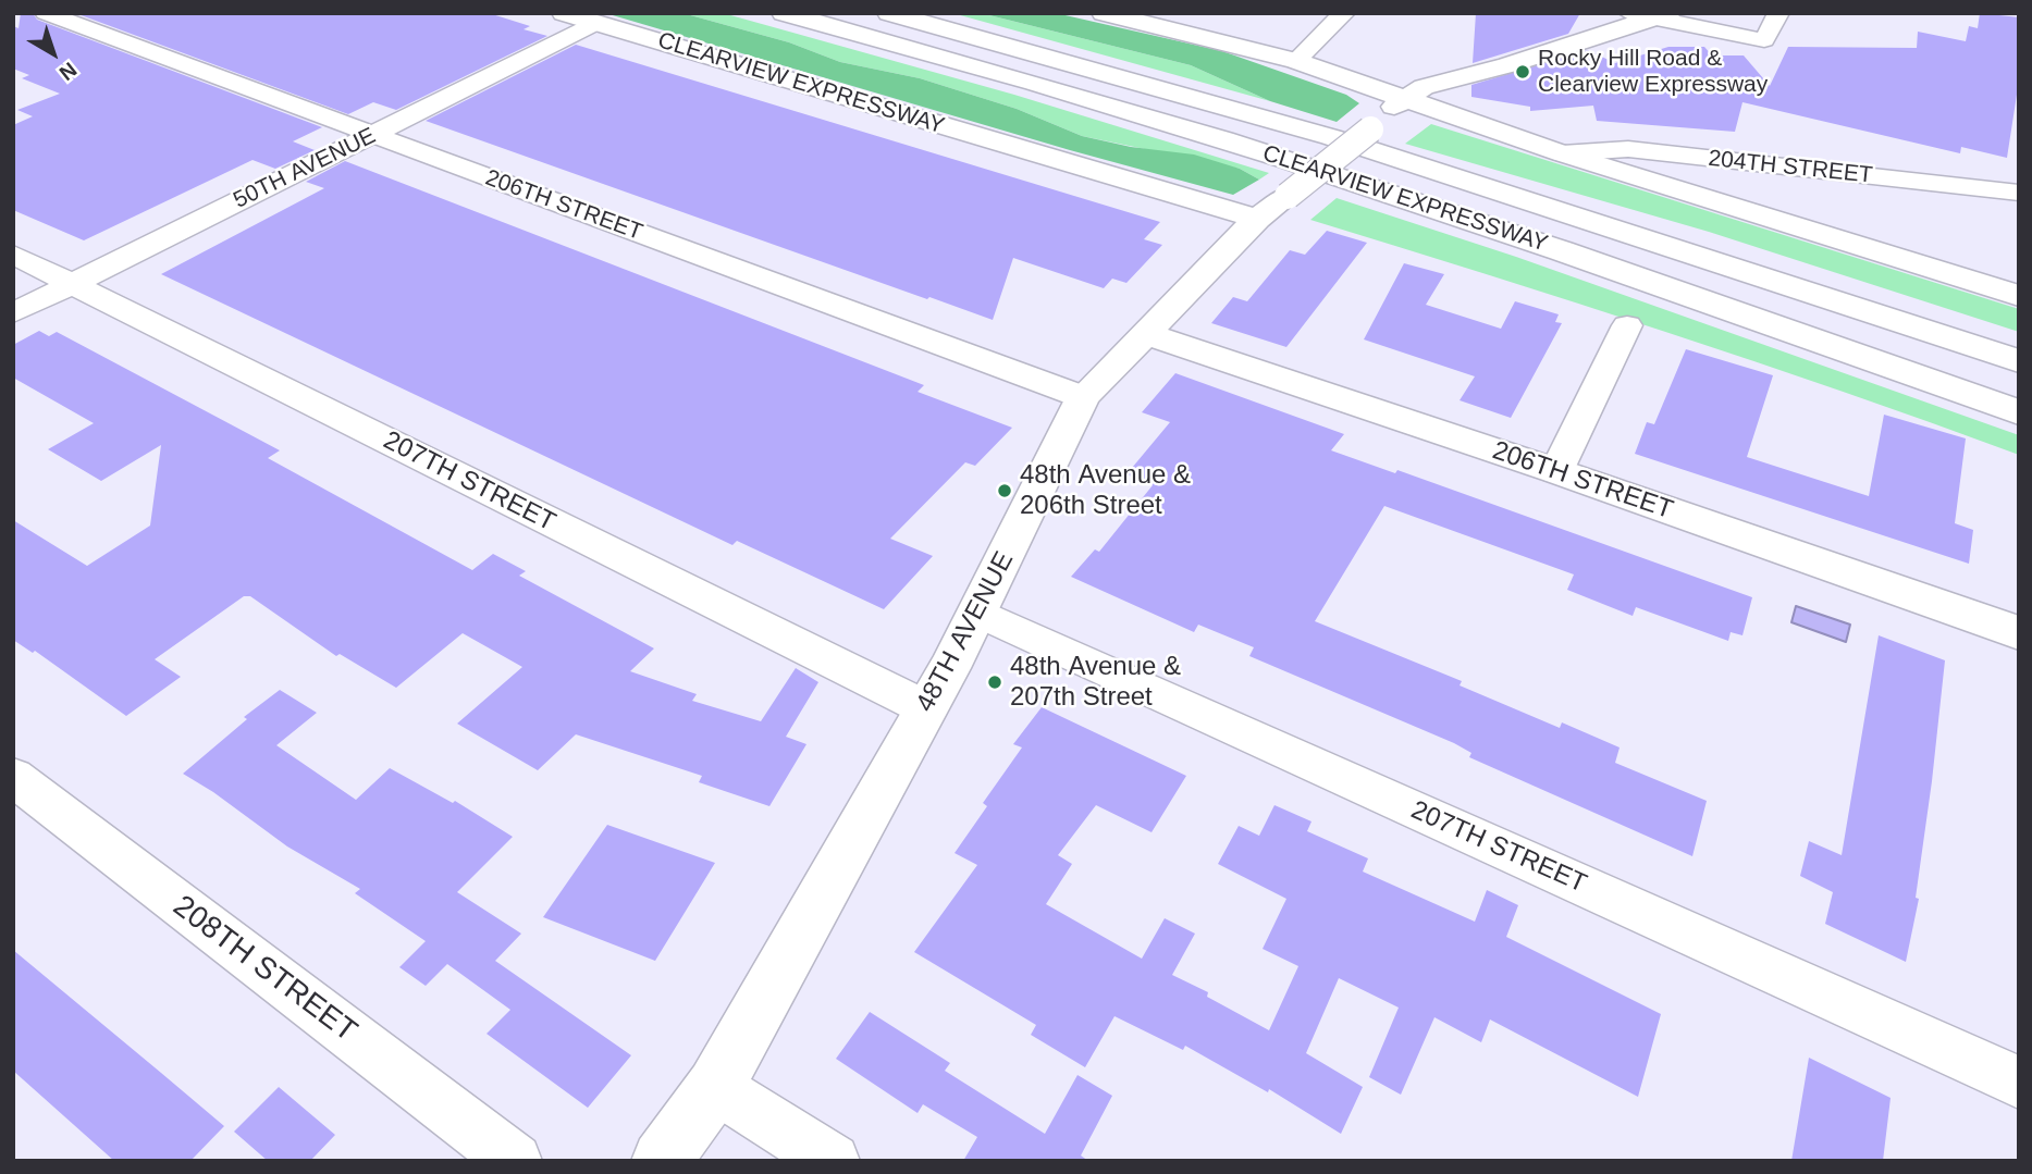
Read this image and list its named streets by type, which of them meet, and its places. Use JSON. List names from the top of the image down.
{
  "streets": {
    "main road": ["CLEARVIEW EXPRESSWAY", "206TH STREET", "48TH AVENUE"],
    "street": [
      "204TH STREET",
      "50TH AVENUE",
      "207TH STREET",
      "208TH STREET"
    ]
  },
  "crossings": [
    ["CLEARVIEW EXPRESSWAY", "50TH AVENUE"],
    ["CLEARVIEW EXPRESSWAY", "48TH AVENUE"],
    ["50TH AVENUE", "206TH STREET"],
    ["50TH AVENUE", "207TH STREET"],
    ["206TH STREET", "48TH AVENUE"],
    ["207TH STREET", "48TH AVENUE"]
  ],
  "places": ["Rocky Hill Road & Clearview Expressway", "48th Avenue & 206th Street", "48th Avenue & 207th Street"],
  "north": "bottom right"
}
